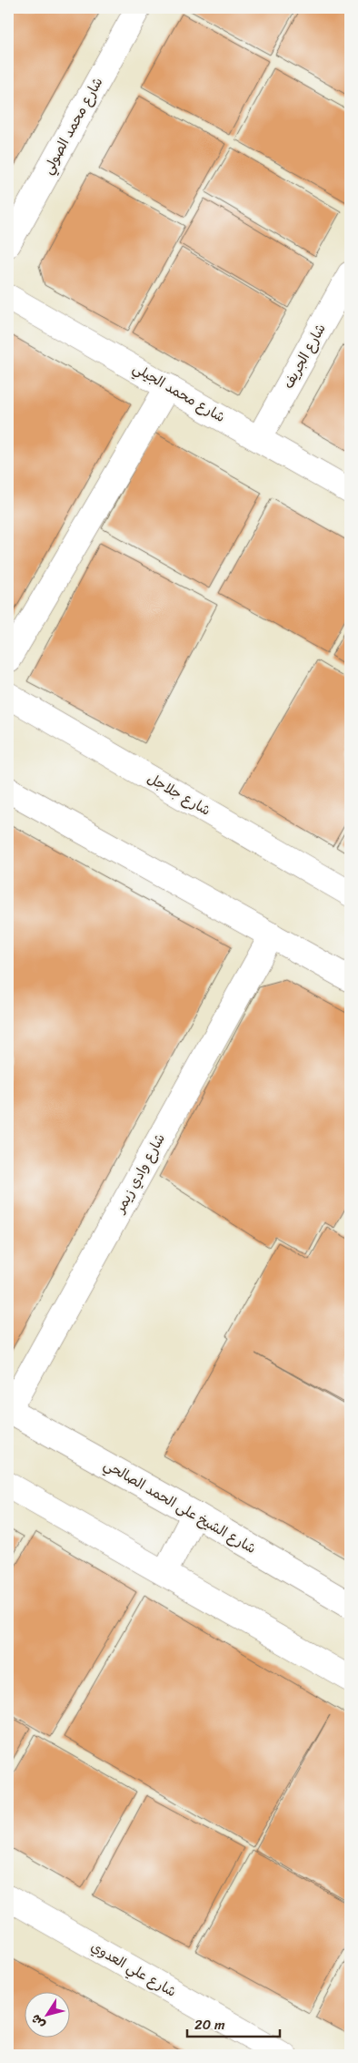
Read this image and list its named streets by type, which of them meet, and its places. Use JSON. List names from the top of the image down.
{
  "streets": {
    "street": [
      "شارع محمد الصولي",
      "شارع الجريف",
      "شارع محمد الجيلي",
      "شارع جلاجل",
      "شارع وادي زيمر",
      "شارع الشيخ على الحمد الصالحي",
      "شارع علي العدوي"
    ]
  },
  "crossings": [
    ["شارع الجريف", "شارع محمد الجيلي"],
    ["شارع وادي زيمر", "شارع الشيخ على الحمد الصالحي"]
  ],
  "scale_bar": "20 m",
  "north": "bottom left"
}
